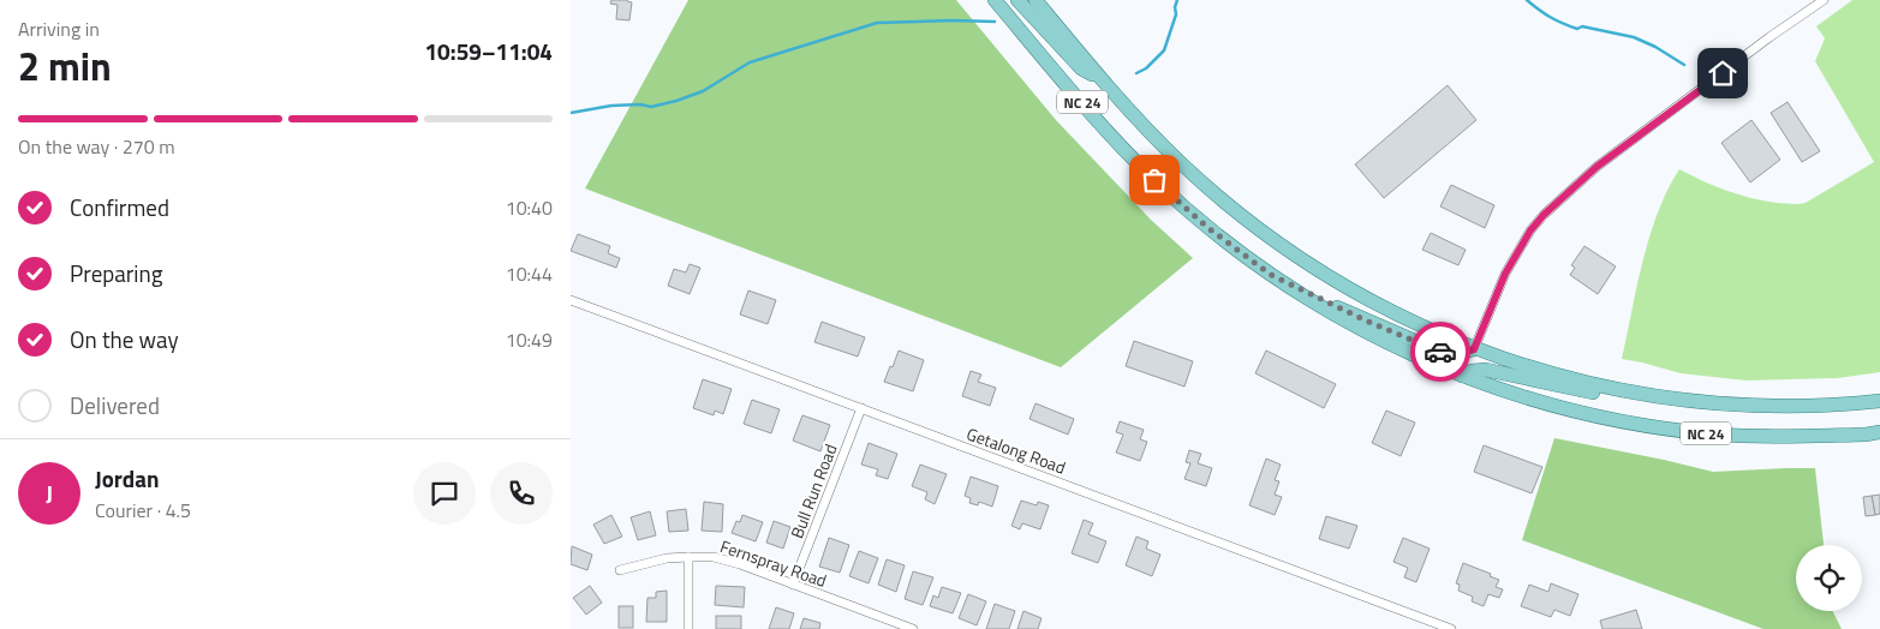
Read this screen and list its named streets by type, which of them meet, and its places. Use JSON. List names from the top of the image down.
{
  "streets": {
    "main road": ["NC 24"],
    "street": ["Getalong Road", "Bull Run Road", "Fernspray Road"]
  },
  "crossings": [
    ["Getalong Road", "Bull Run Road"],
    ["Bull Run Road", "Fernspray Road"]
  ],
  "page": {
    "heading": ["2 min", "Arriving in", "10:59–11:04"],
    "panel": ["Jordan", "Courier · 4.5"],
    "bar": "On the way · 270 m",
    "list": [
      ["Confirmed", "10:40"],
      ["Preparing", "10:44"],
      ["On the way", "10:49"],
      "Delivered"
    ],
    "round": "J"
  }
}
